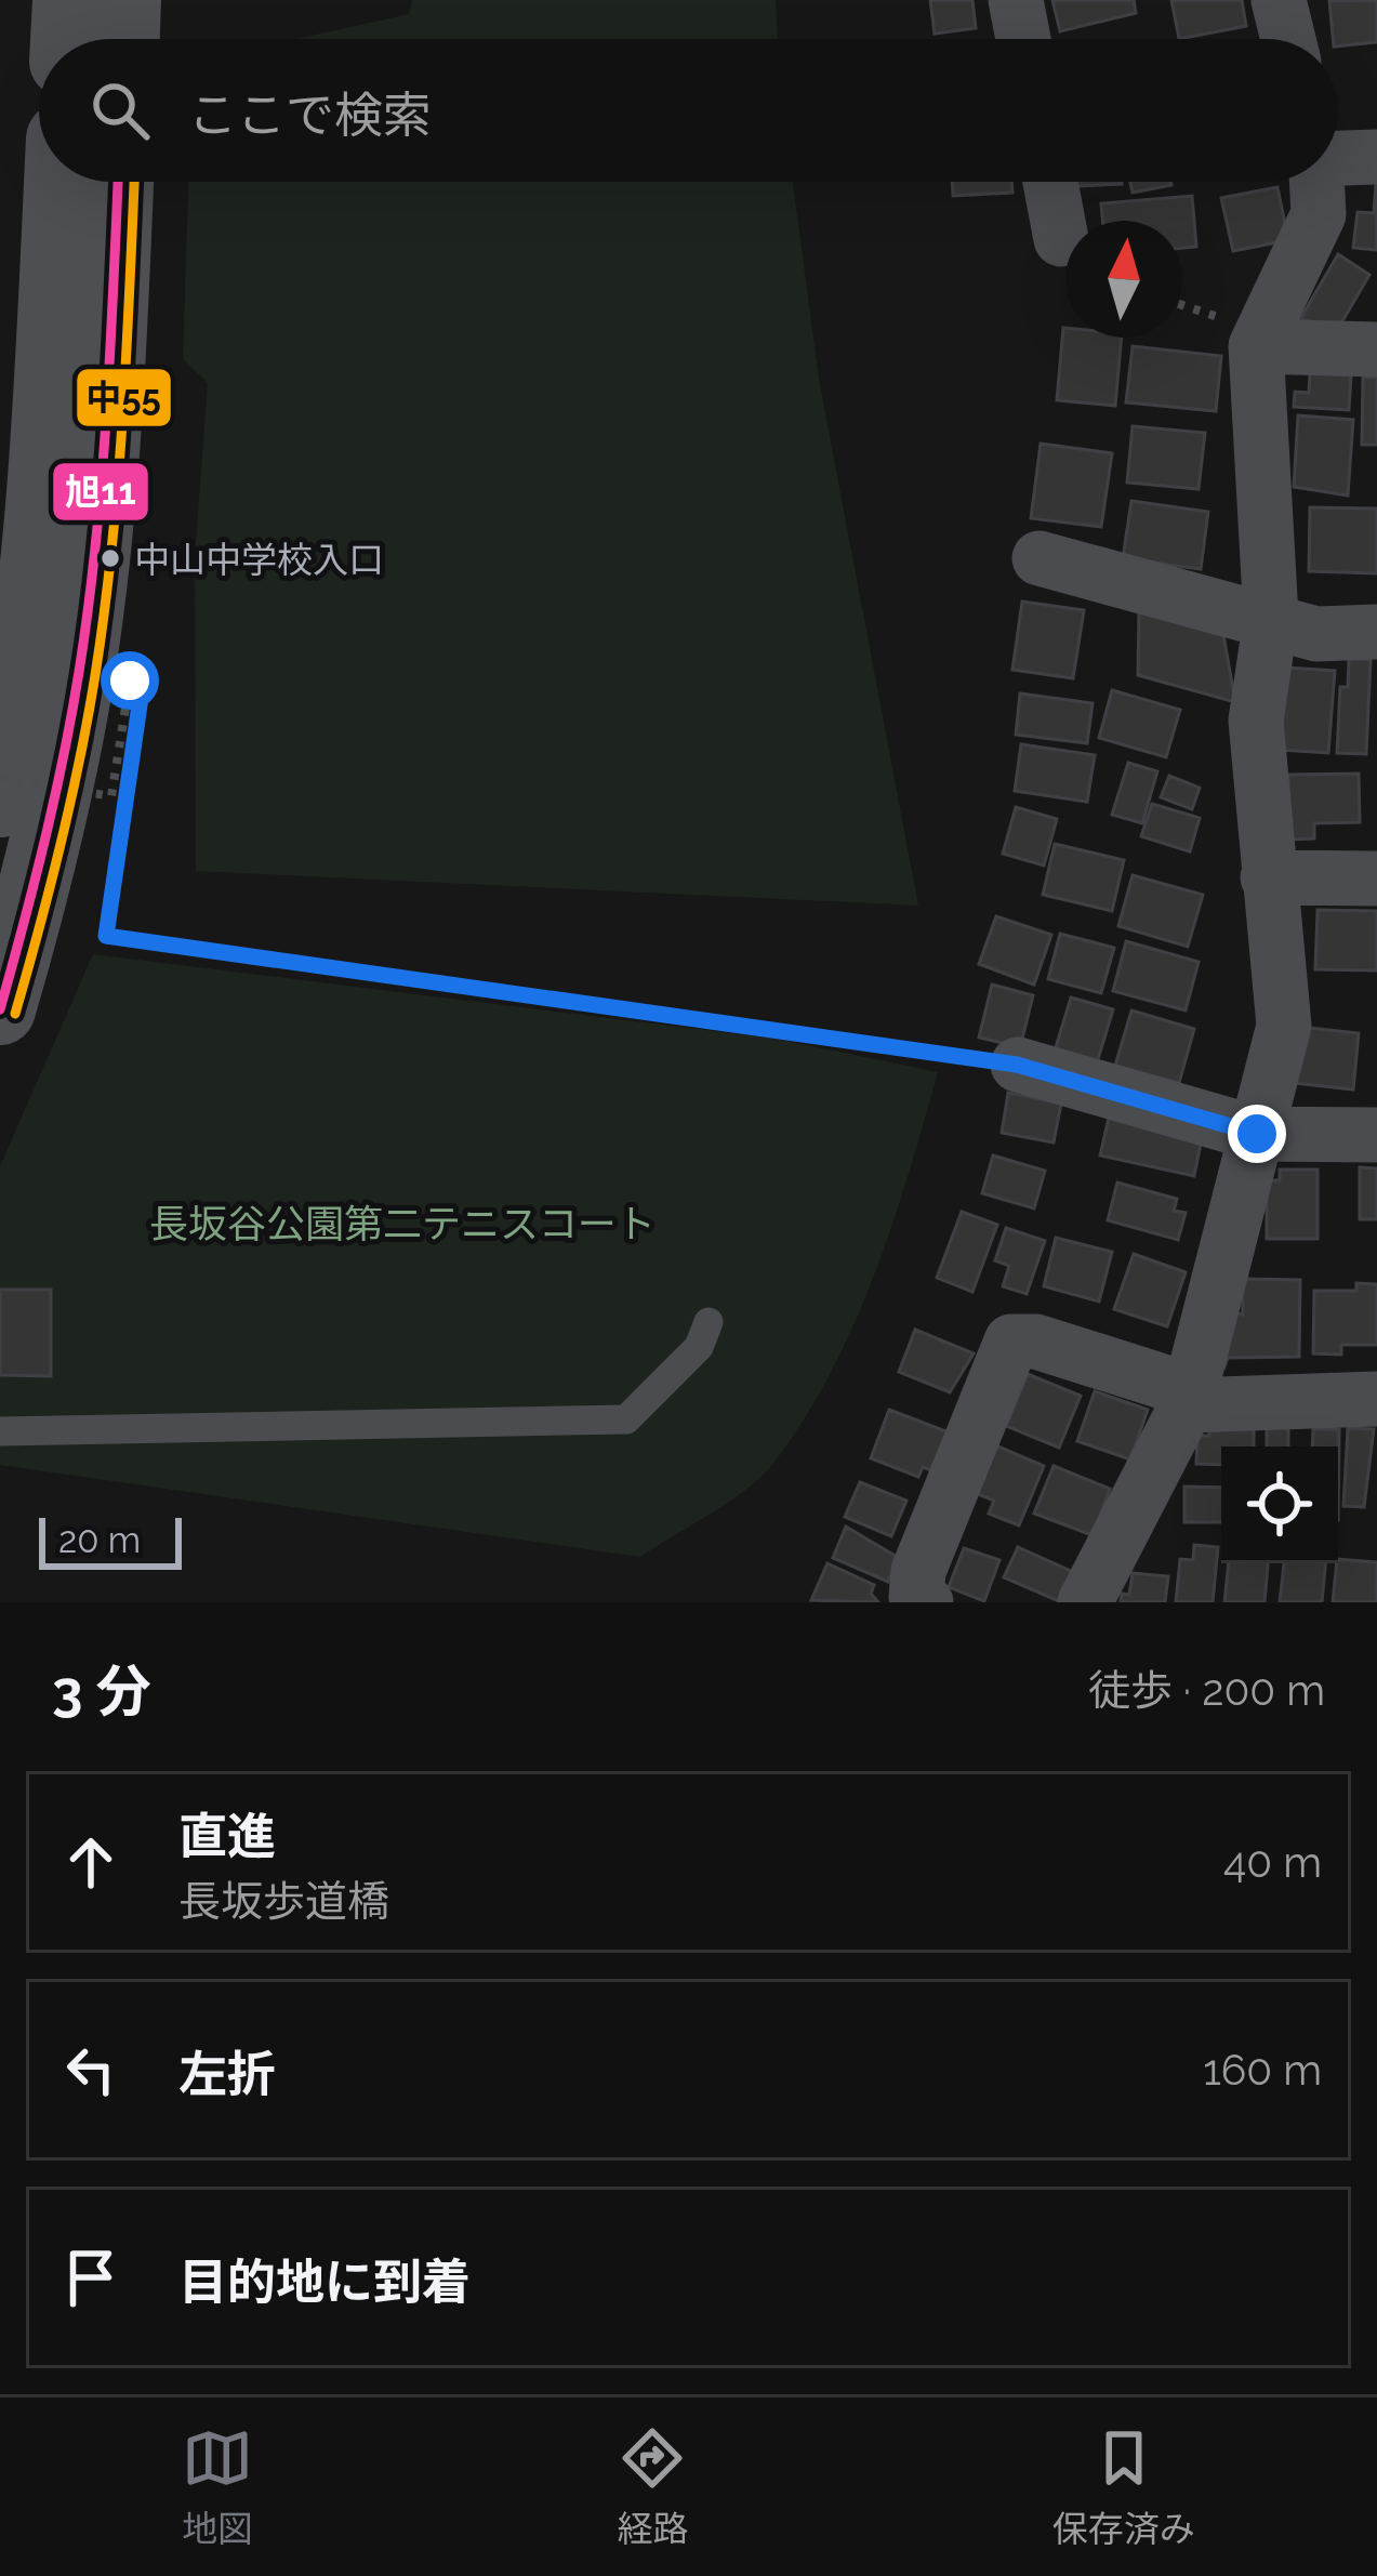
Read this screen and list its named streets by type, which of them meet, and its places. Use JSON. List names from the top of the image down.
{
  "parks": ["長坂谷公園第二テニスコート"],
  "places": ["中山中学校入口"],
  "lines": ["transit line 旭11", "transit line 中55"],
  "scale_bar": "20 m",
  "north": "top",
  "page": {
    "search": "ここで検索",
    "scale": "20 m",
    "heading": ["3 分", "徒歩 · 200 m"],
    "list": [
      ["直進", "長坂歩道橋", "40 m"],
      ["左折", "160 m"],
      "目的地に到着"
    ],
    "nav": ["地図", "経路", "保存済み"]
  }
}
